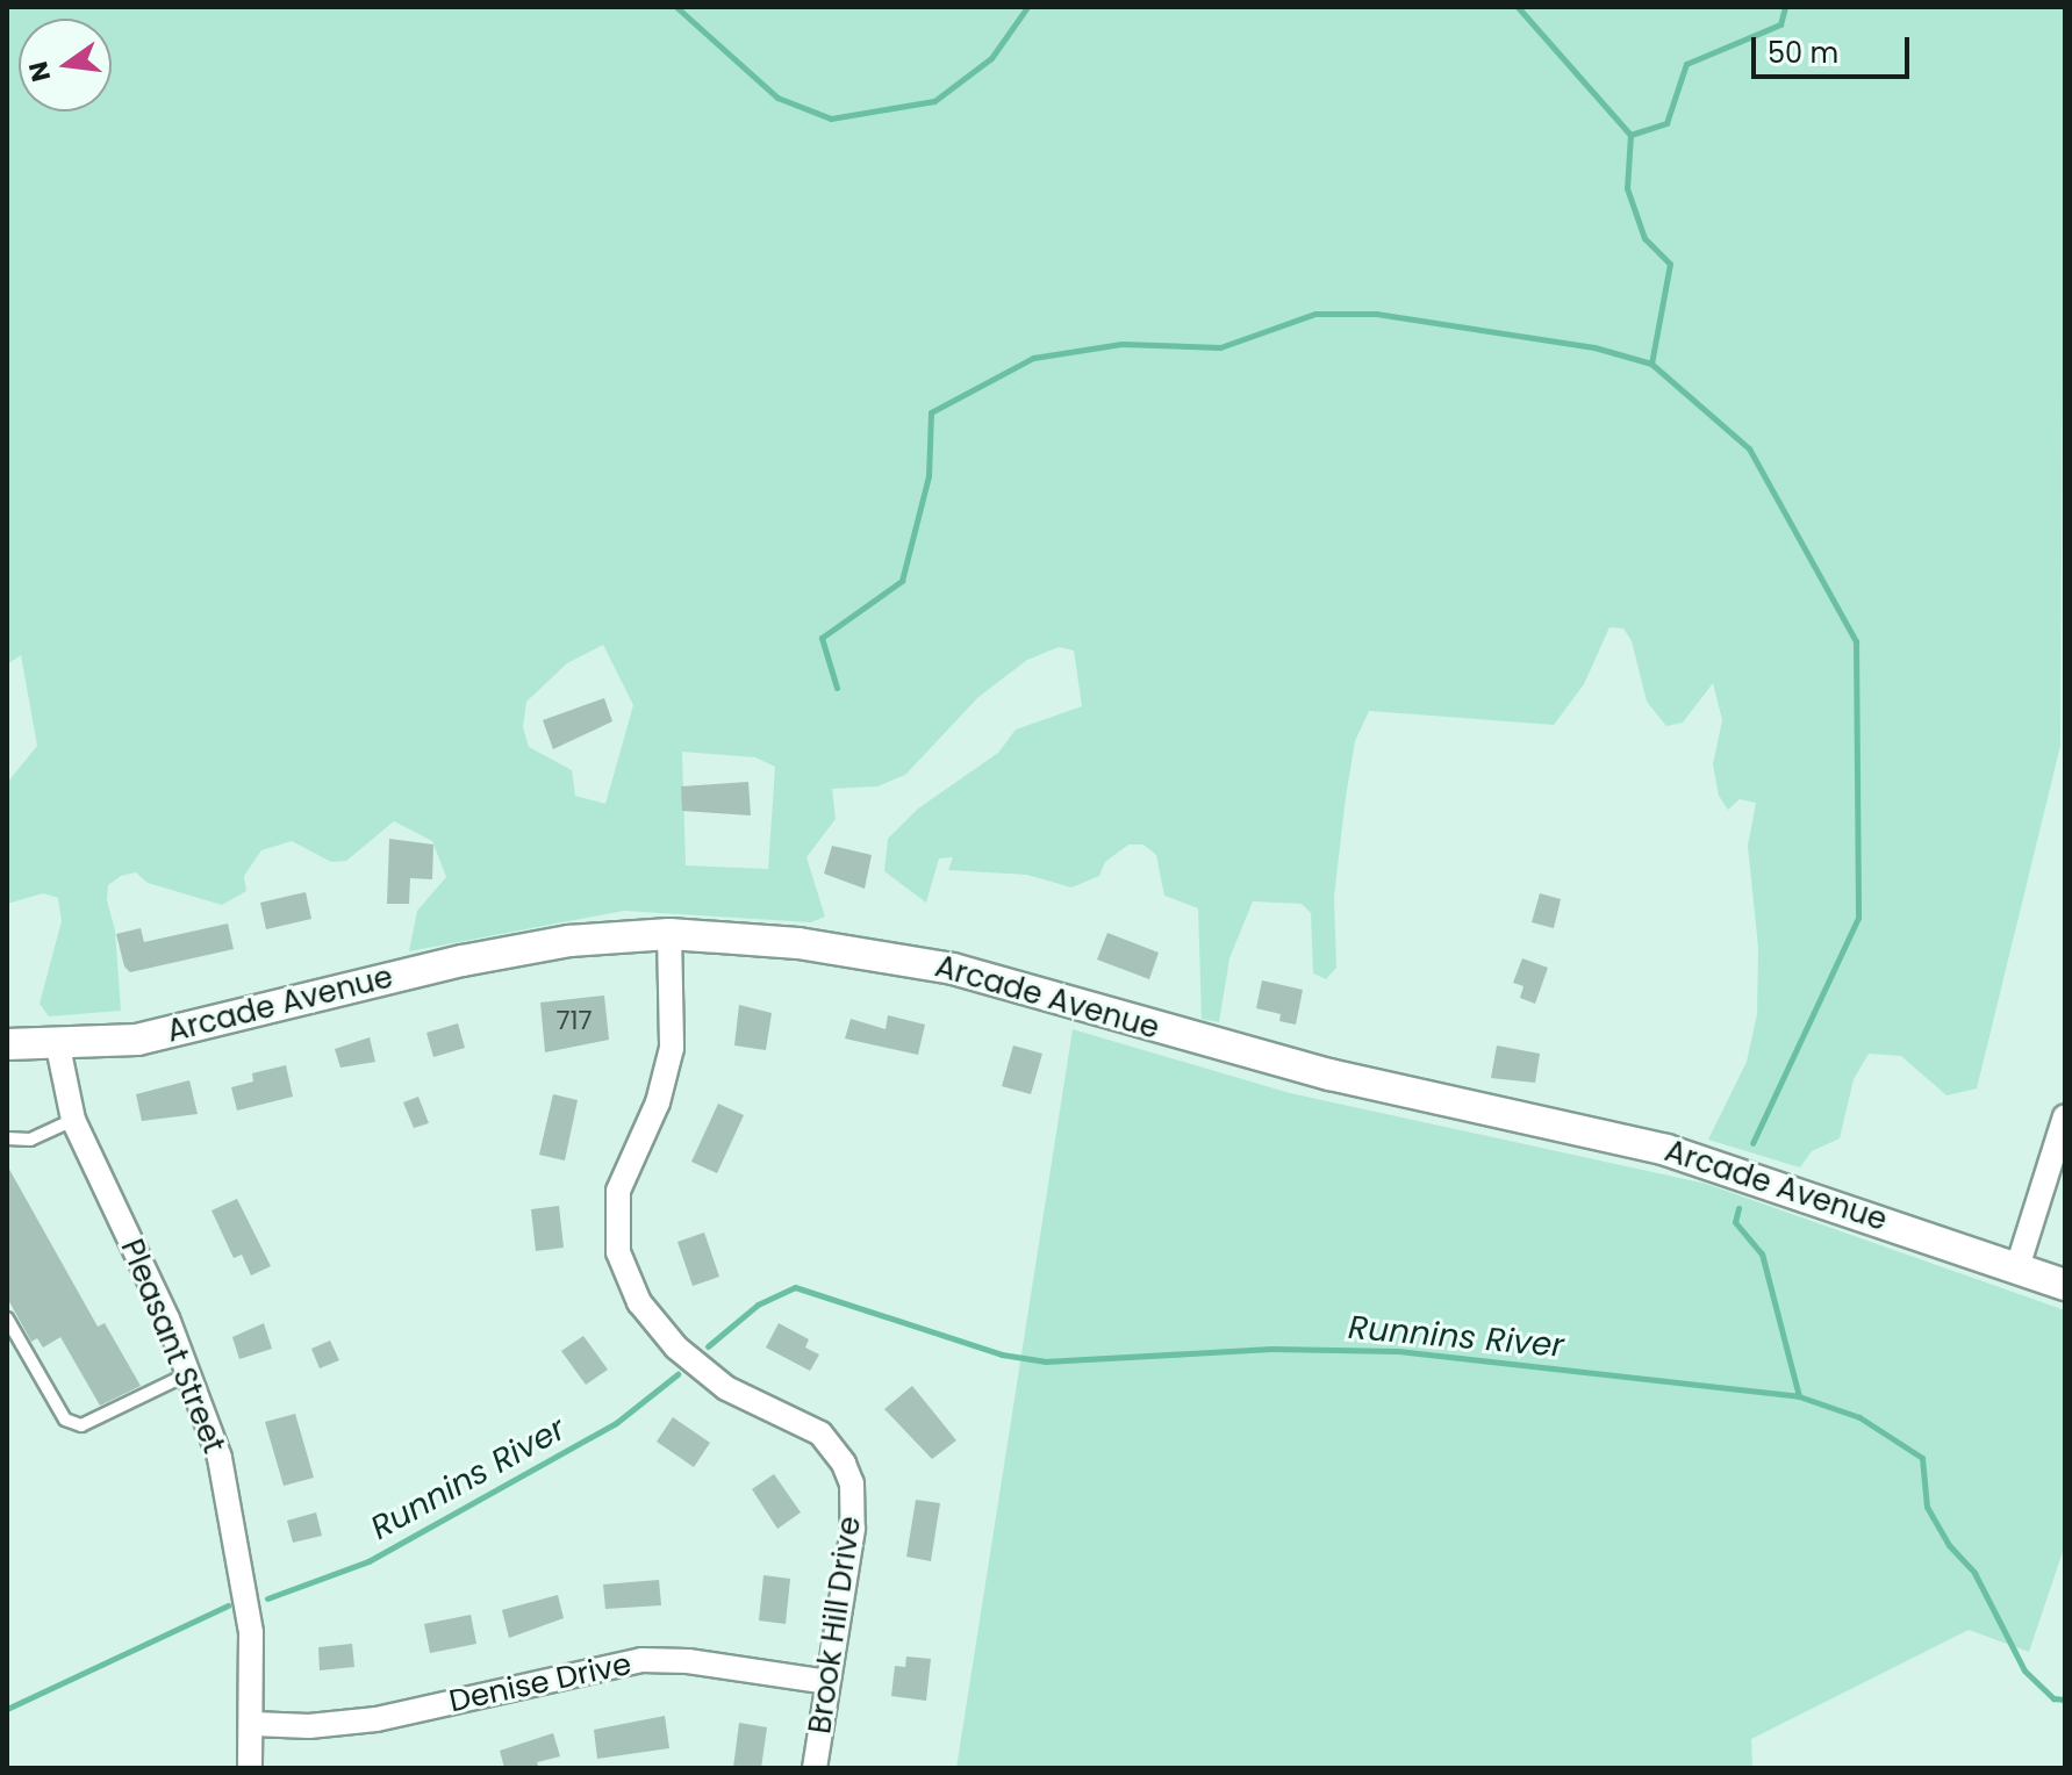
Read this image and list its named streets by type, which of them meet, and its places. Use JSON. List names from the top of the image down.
{
  "streets": {
    "main road": ["Arcade Avenue"],
    "street": ["Pleasant Street", "Brook Hill Drive", "Denise Drive"]
  },
  "crossings": [
    ["Arcade Avenue", "Pleasant Street"],
    ["Arcade Avenue", "Brook Hill Drive"],
    ["Pleasant Street", "Denise Drive"],
    ["Brook Hill Drive", "Denise Drive"]
  ],
  "water": ["Runnins River"],
  "house_numbers": ["717"],
  "scale_bar": "50 m",
  "north": "left"
}
